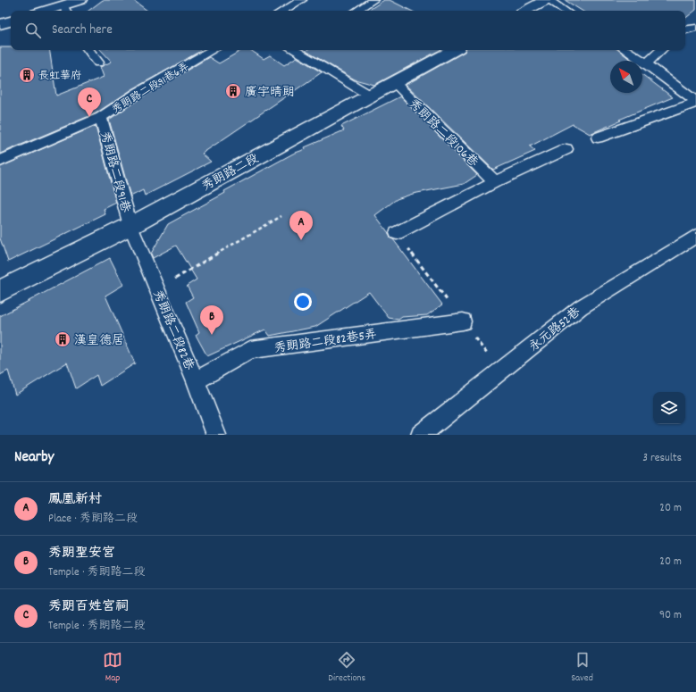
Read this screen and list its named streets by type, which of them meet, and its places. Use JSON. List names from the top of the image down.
{
  "streets": {
    "street": ["秀朗路二段"],
    "lane": [
      "秀朗路二段91巷6弄",
      "秀朗路二段106巷",
      "秀朗路二段91巷",
      "永元路52巷",
      "秀朗路二段82巷",
      "秀朗路二段82巷5弄"
    ]
  },
  "crossings": [
    ["秀朗路二段91巷6弄", "秀朗路二段91巷"],
    ["秀朗路二段106巷", "秀朗路二段"],
    ["秀朗路二段91巷", "秀朗路二段"],
    ["秀朗路二段91巷", "秀朗路二段82巷"],
    ["秀朗路二段", "秀朗路二段82巷"],
    ["秀朗路二段82巷", "秀朗路二段82巷5弄"]
  ],
  "places": {
    "building": ["長虹華府", "廣宇晴朗", "漢皇德居"]
  },
  "north": "top left",
  "page": {
    "search": "Search here",
    "pins": ["C", "A", "B"],
    "heading": ["Nearby", "3 results"],
    "list": [
      {
        "mark": "A",
        "name": "鳳凰新村",
        "note": "Place · 秀朗路二段",
        "value": "20 m"
      },
      {
        "mark": "B",
        "name": "秀朗聖安宮",
        "note": "Temple · 秀朗路二段",
        "value": "20 m"
      },
      {
        "mark": "C",
        "name": "秀朗百姓宮祠",
        "note": "Temple · 秀朗路二段",
        "value": "90 m"
      }
    ],
    "nav": ["Map", "Directions", "Saved"]
  }
}
